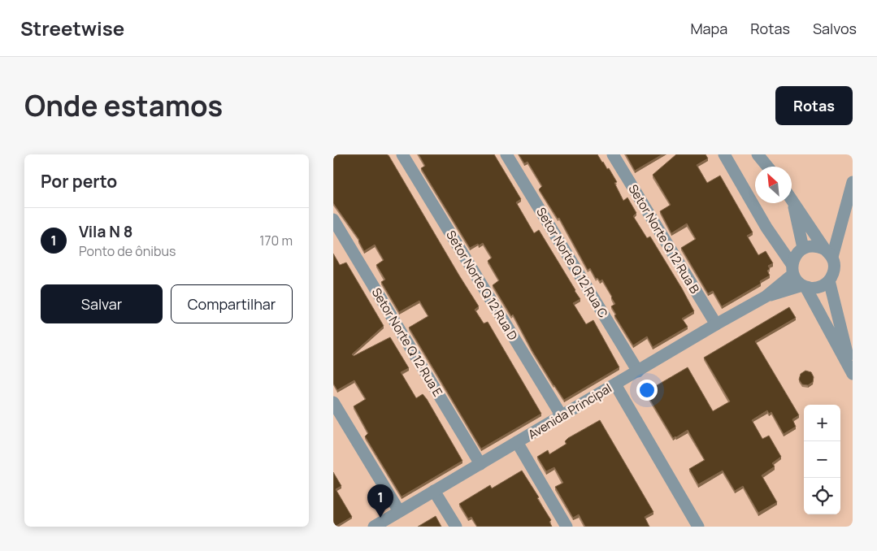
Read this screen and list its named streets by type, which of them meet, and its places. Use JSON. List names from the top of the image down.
{
  "streets": {
    "street": [
      "Setor Norte Q 12 Rua B",
      "Setor Norte Q 12 Rua C",
      "Setor Norte Q 12 Rua D",
      "Setor Norte Q 12 Rua E",
      "Avenida Principal"
    ]
  },
  "crossings": [
    ["Setor Norte Q 12 Rua B", "Avenida Principal"],
    ["Setor Norte Q 12 Rua C", "Avenida Principal"],
    ["Setor Norte Q 12 Rua D", "Avenida Principal"],
    ["Setor Norte Q 12 Rua E", "Avenida Principal"]
  ],
  "north": "top left",
  "page": {
    "header": "Streetwise",
    "nav": ["Mapa", "Rotas", "Salvos"],
    "title": "Onde estamos",
    "buttons": [
      "Rotas",
      ["Salvar", "Compartilhar"]
    ],
    "heading": "Por perto",
    "list": [
      {
        "mark": "1",
        "name": "Vila N 8",
        "note": "Ponto de ônibus",
        "value": "170 m"
      }
    ],
    "map_buttons": ["+", "−"],
    "pins": "1"
  }
}
